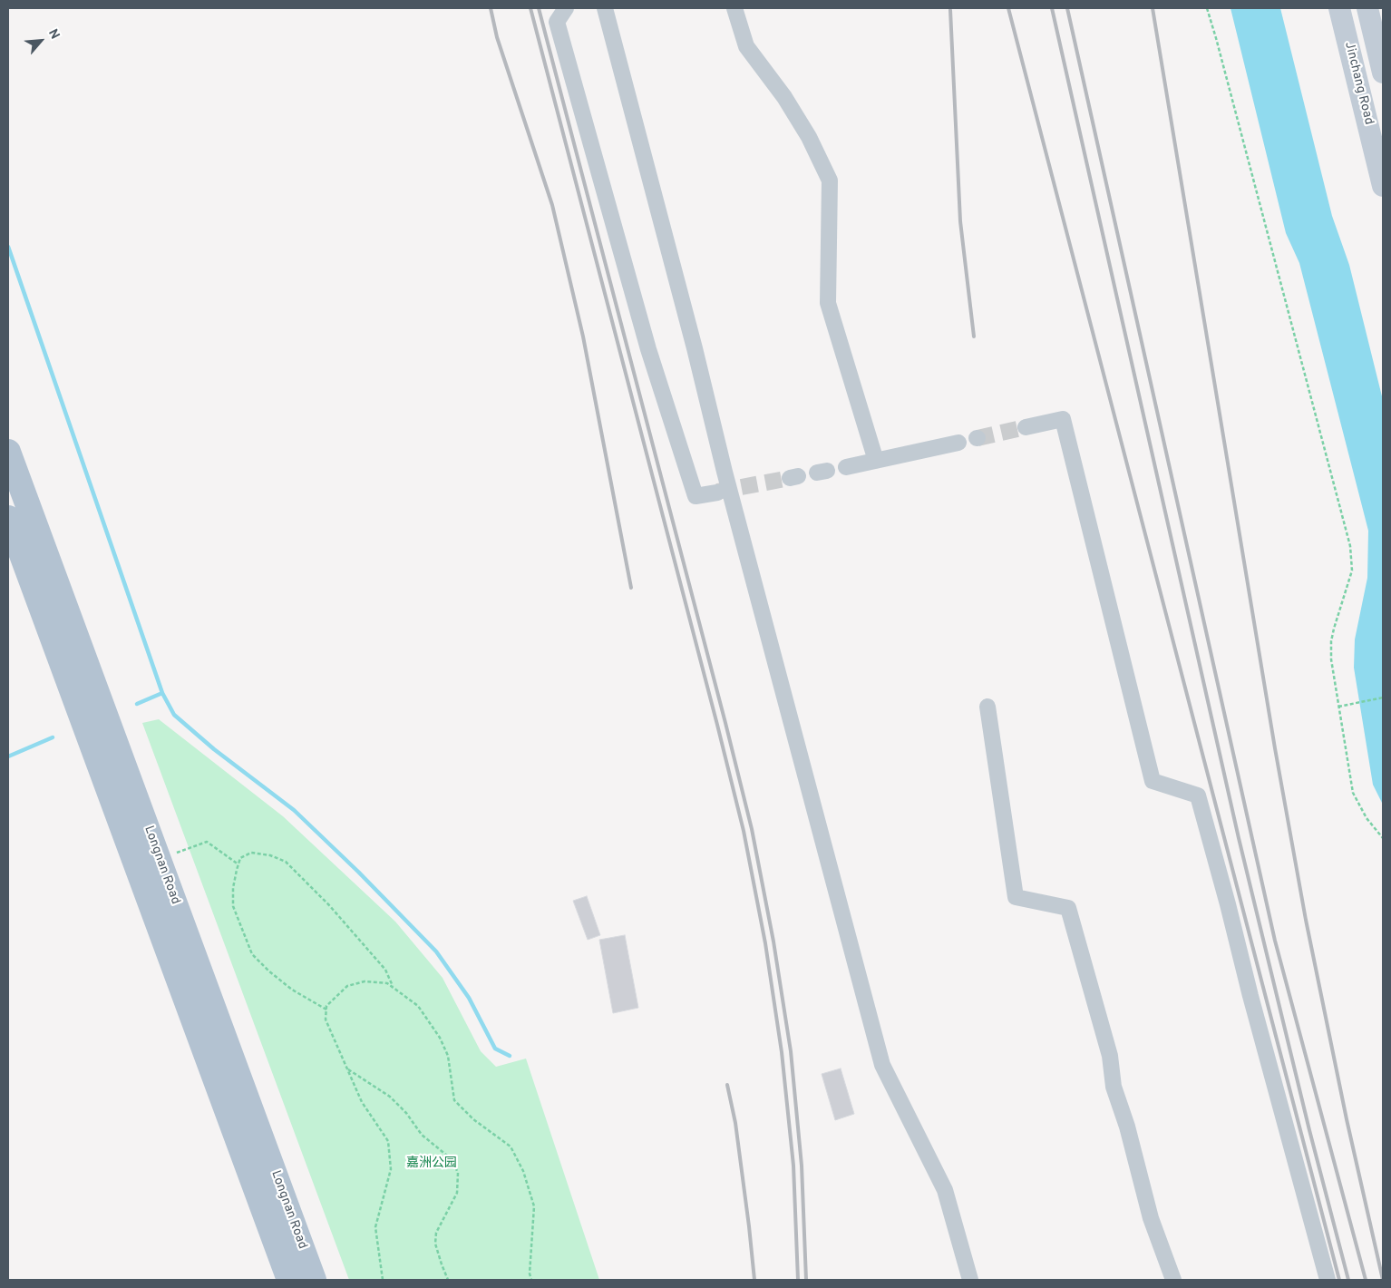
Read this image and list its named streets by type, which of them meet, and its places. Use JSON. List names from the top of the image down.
{
  "streets": {
    "main road": ["Jinchang Road", "Longnan Road"]
  },
  "parks": ["嘉洲公园"],
  "north": "top right"
}
